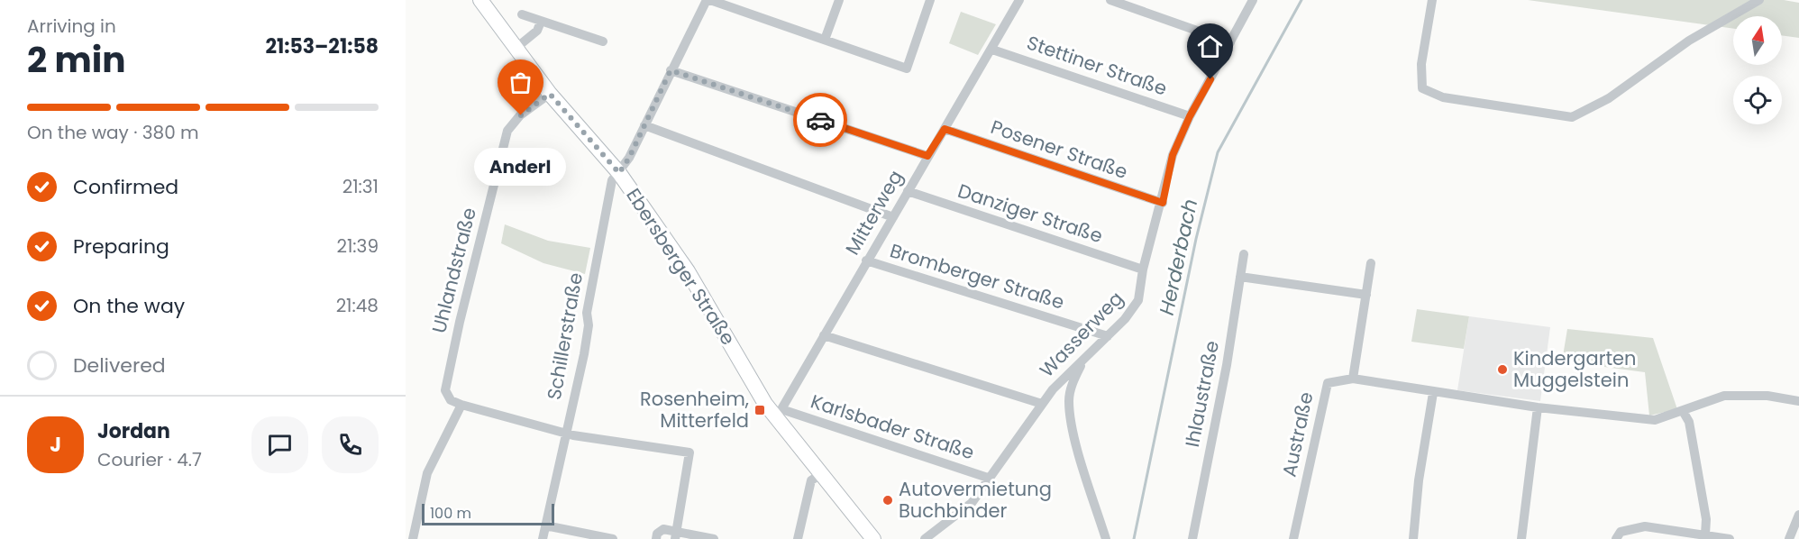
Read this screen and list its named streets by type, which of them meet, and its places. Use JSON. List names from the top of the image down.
{
  "streets": {
    "street": [
      "Stettiner Straße",
      "Posener Straße",
      "Mitterweg",
      "Danziger Straße",
      "Ebersberger Straße",
      "Uhlandstraße",
      "Bromberger Straße",
      "Wasserweg",
      "Schillerstraße",
      "Ihlaustraße",
      "Karlsbader Straße",
      "Austraße"
    ]
  },
  "crossings": [
    ["Stettiner Straße", "Mitterweg"],
    ["Stettiner Straße", "Wasserweg"],
    ["Posener Straße", "Mitterweg"],
    ["Posener Straße", "Wasserweg"],
    ["Mitterweg", "Danziger Straße"],
    ["Mitterweg", "Ebersberger Straße"],
    ["Mitterweg", "Bromberger Straße"],
    ["Mitterweg", "Karlsbader Straße"],
    ["Danziger Straße", "Wasserweg"],
    ["Ebersberger Straße", "Uhlandstraße"],
    ["Ebersberger Straße", "Schillerstraße"],
    ["Ebersberger Straße", "Karlsbader Straße"],
    ["Bromberger Straße", "Wasserweg"],
    ["Wasserweg", "Karlsbader Straße"]
  ],
  "water": ["Herderbach"],
  "places": {
    "other": ["Anderl", "Kindergarten Muggelstein", "Autovermietung Buchbinder"],
    "transit": ["Rosenheim, Mitterfeld"]
  },
  "scale_bar": "100 m",
  "north": "top",
  "page": {
    "heading": ["2 min", "Arriving in", "21:53–21:58"],
    "panel": ["Jordan", "Courier · 4.7"],
    "bar": "On the way · 380 m",
    "bubble": "Anderl",
    "list": [
      ["Confirmed", "21:31"],
      ["Preparing", "21:39"],
      ["On the way", "21:48"],
      "Delivered"
    ],
    "round": "J",
    "scale": "100 m"
  }
}
